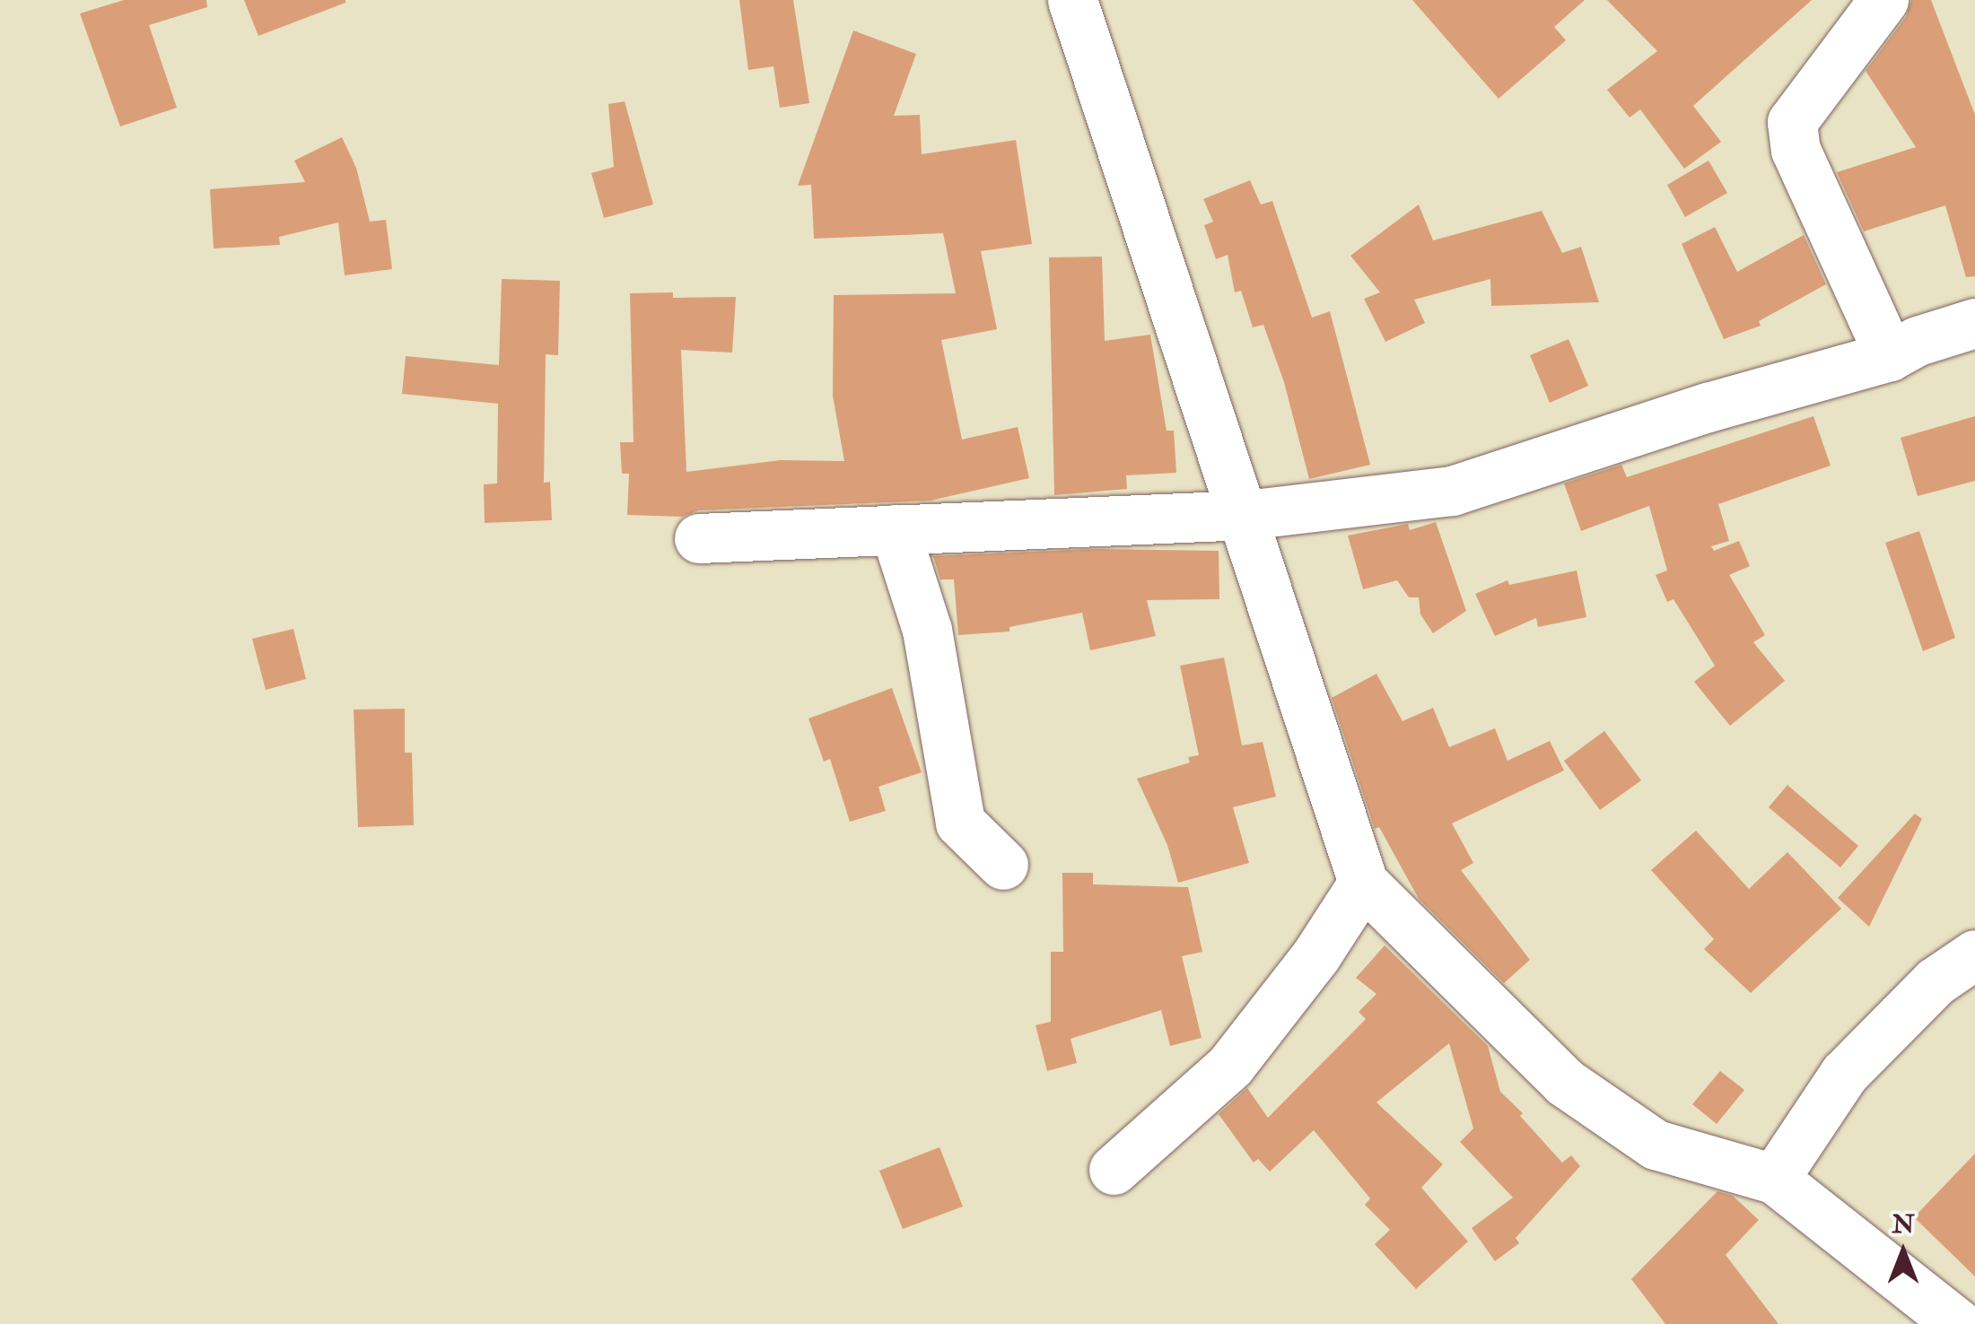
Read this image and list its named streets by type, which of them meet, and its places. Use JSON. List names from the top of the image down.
{
  "north": "top"
}
